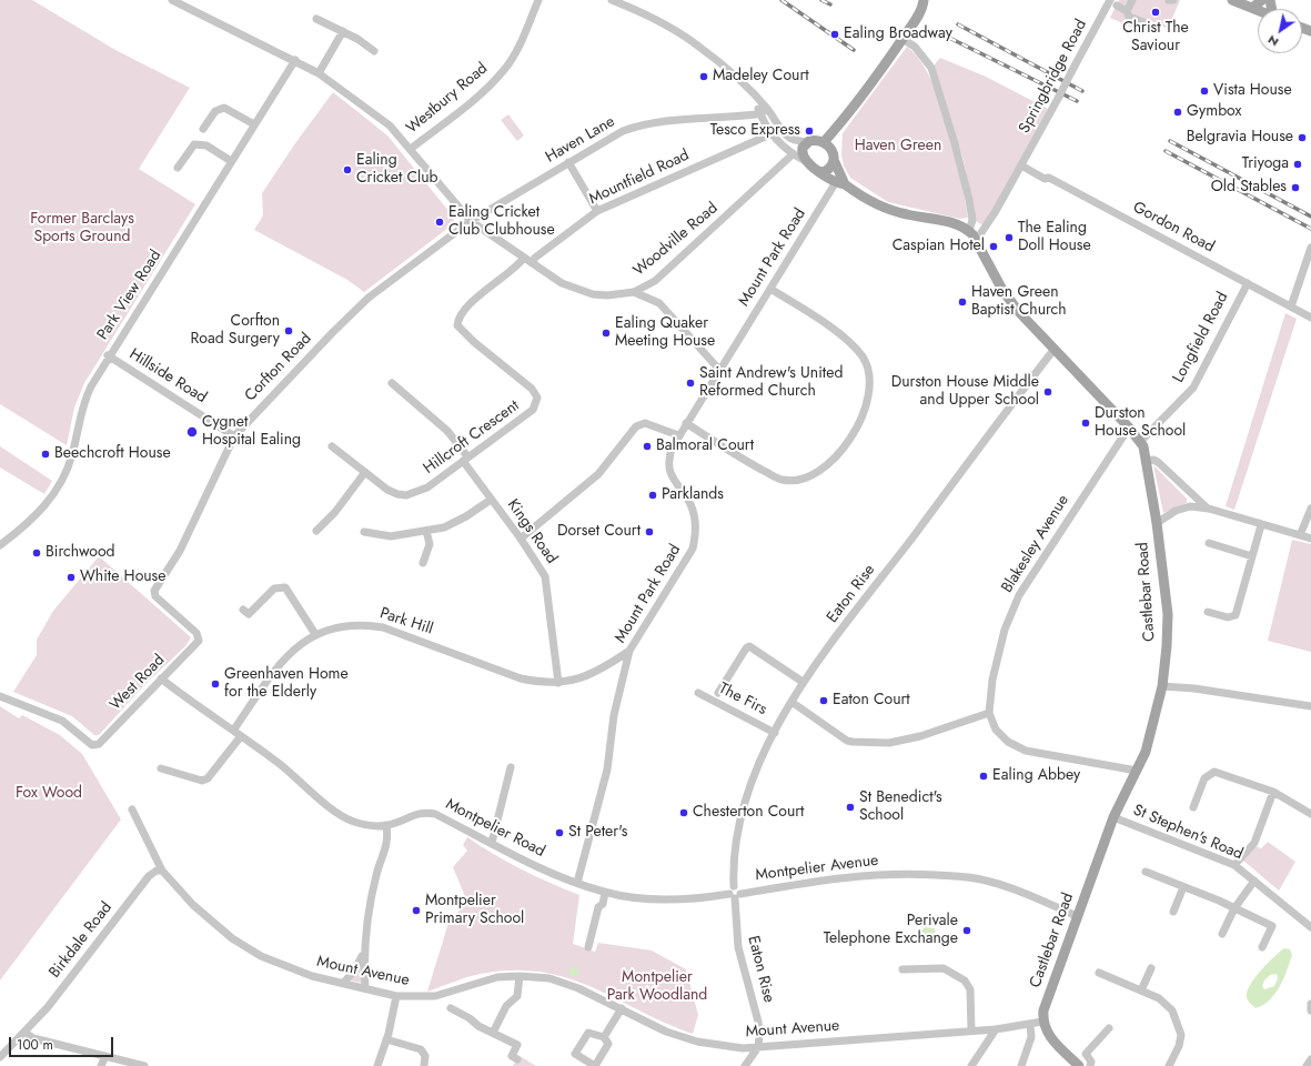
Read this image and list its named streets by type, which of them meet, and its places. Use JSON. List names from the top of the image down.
{
  "streets": {
    "main road": ["Castlebar Road"],
    "street": [
      "Springbridge Road",
      "Westbury Road",
      "Haven Lane",
      "Mountfield Road",
      "Gordon Road",
      "Woodville Road",
      "Mount Park Road",
      "Park View Road",
      "Longfield Road",
      "Corfton Road",
      "Hillside Road",
      "Hillcroft Crescent",
      "Kings Road",
      "Blakesley Avenue",
      "Eaton Rise",
      "Park Hill",
      "West Road",
      "The Firs",
      "Montpelier Road",
      "St Stephen's Road",
      "Montpelier Avenue",
      "Birkdale Road",
      "Mount Avenue"
    ]
  },
  "crossings": [
    ["Springbridge Road", "Gordon Road"],
    ["Westbury Road", "Woodville Road"],
    ["Haven Lane", "Woodville Road"],
    ["Haven Lane", "Corfton Road"],
    ["Mountfield Road", "Woodville Road"],
    ["Gordon Road", "Longfield Road"],
    ["Woodville Road", "Park View Road"],
    ["Woodville Road", "Corfton Road"],
    ["Woodville Road", "Hillcroft Crescent"],
    ["Mount Park Road", "Park Hill"],
    ["Mount Park Road", "Montpelier Road"],
    ["Park View Road", "Hillside Road"],
    ["Longfield Road", "Castlebar Road"],
    ["Corfton Road", "Hillside Road"],
    ["Corfton Road", "West Road"],
    ["Hillcroft Crescent", "Kings Road"],
    ["Kings Road", "Park Hill"],
    ["Blakesley Avenue", "Castlebar Road"],
    ["Castlebar Road", "Eaton Rise"],
    ["Castlebar Road", "St Stephen's Road"],
    ["Castlebar Road", "Montpelier Avenue"],
    ["Castlebar Road", "Mount Avenue"],
    ["Eaton Rise", "The Firs"],
    ["Eaton Rise", "Montpelier Road"],
    ["Eaton Rise", "Montpelier Avenue"],
    ["Eaton Rise", "Mount Avenue"],
    ["Park Hill", "Montpelier Road"],
    ["West Road", "Montpelier Road"],
    ["Montpelier Road", "Montpelier Avenue"],
    ["Birkdale Road", "Mount Avenue"]
  ],
  "parks": [
    "Haven Green",
    "Former Barclays Sports Ground",
    "Fox Wood",
    "Montpelier Park Woodland"
  ],
  "places": [
    "Christ The Saviour",
    "Ealing Broadway",
    "Madeley Court",
    "Vista House",
    "Gymbox",
    "Tesco Express",
    "Belgravia House",
    "Triyoga",
    "Ealing Cricket Club",
    "Old Stables",
    "Ealing Cricket Club Clubhouse",
    "The Ealing Doll House",
    "Caspian Hotel",
    "Haven Green Baptist Church",
    "Corfton Road Surgery",
    "Ealing Quaker Meeting House",
    "Saint Andrew's United Reformed Church",
    "Durston House Middle and Upper School",
    "Durston House School",
    "Cygnet Hospital Ealing",
    "Balmoral Court",
    "Beechcroft House",
    "Parklands",
    "Dorset Court",
    "Birchwood",
    "White House",
    "Greenhaven Home for the Elderly",
    "Eaton Court",
    "Ealing Abbey",
    "St Benedict's School",
    "Chesterton Court",
    "St Peter's",
    "Montpelier Primary School",
    "Perivale Telephone Exchange"
  ],
  "scale_bar": "100 m",
  "north": "bottom left"
}
